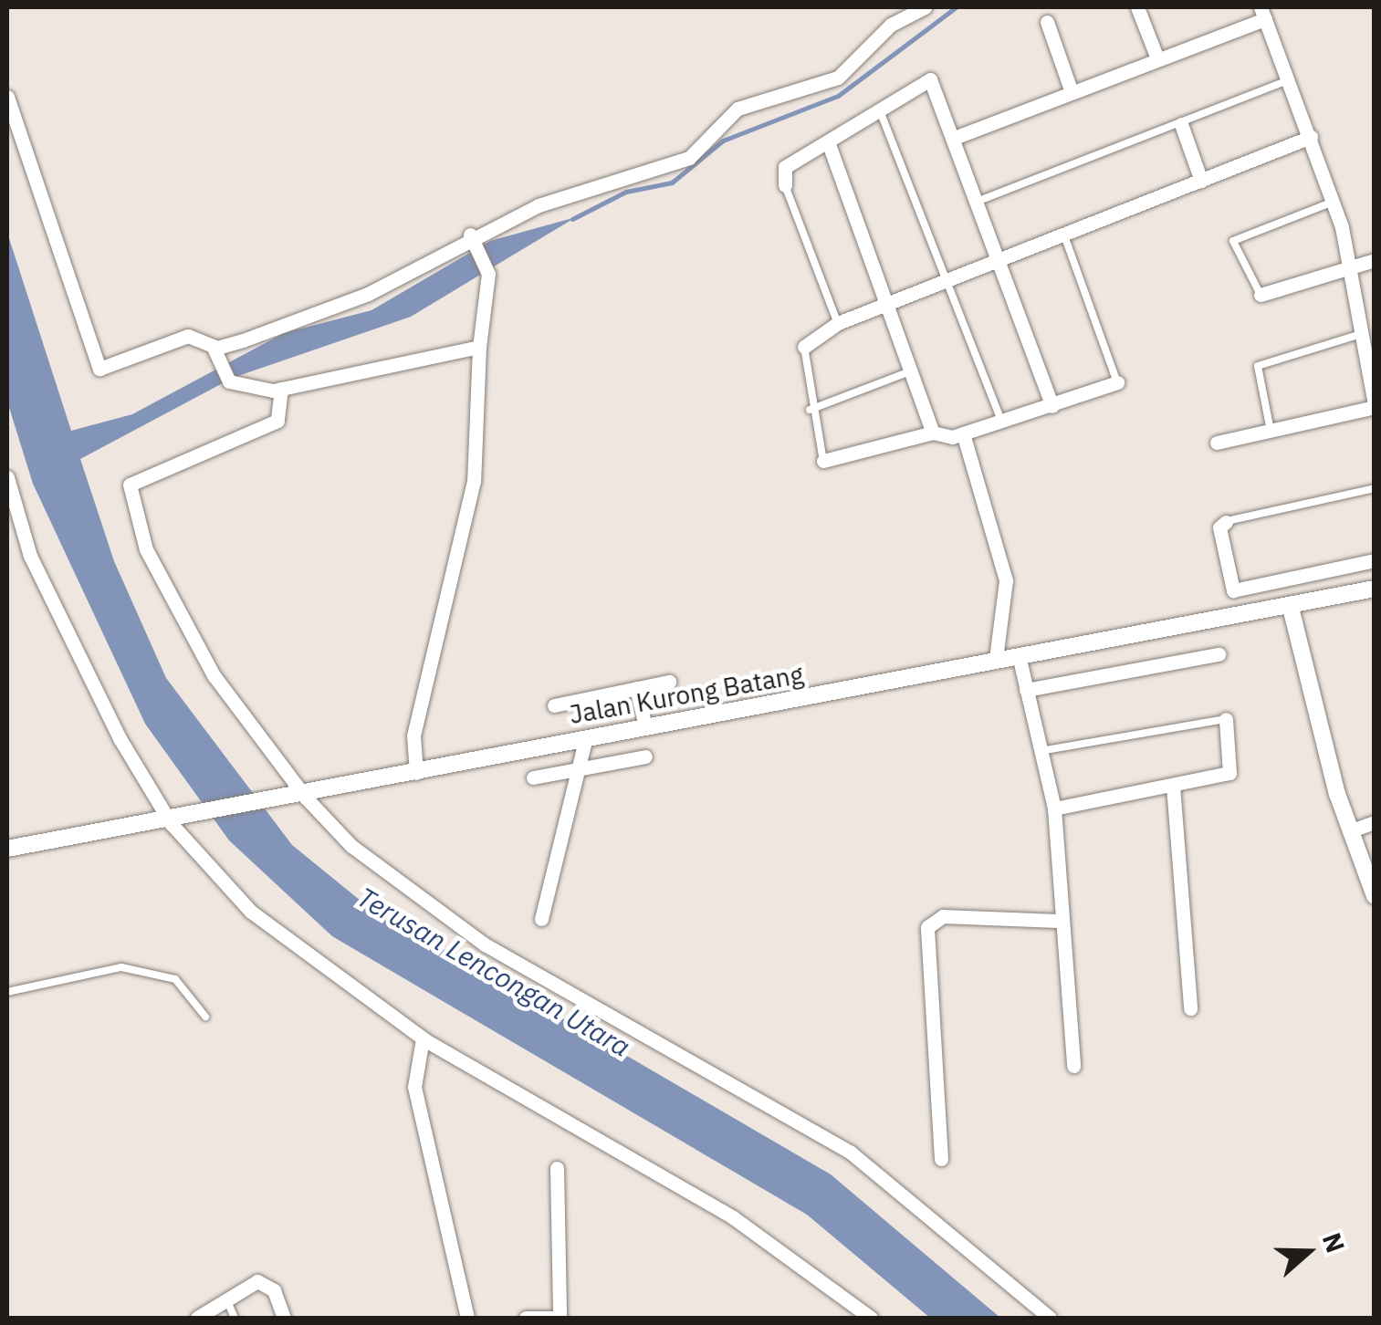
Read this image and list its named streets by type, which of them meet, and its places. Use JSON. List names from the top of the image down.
{
  "streets": {
    "street": ["Jalan Kurong Batang"]
  },
  "water": ["Terusan Lencongan Utara"],
  "north": "right"
}
